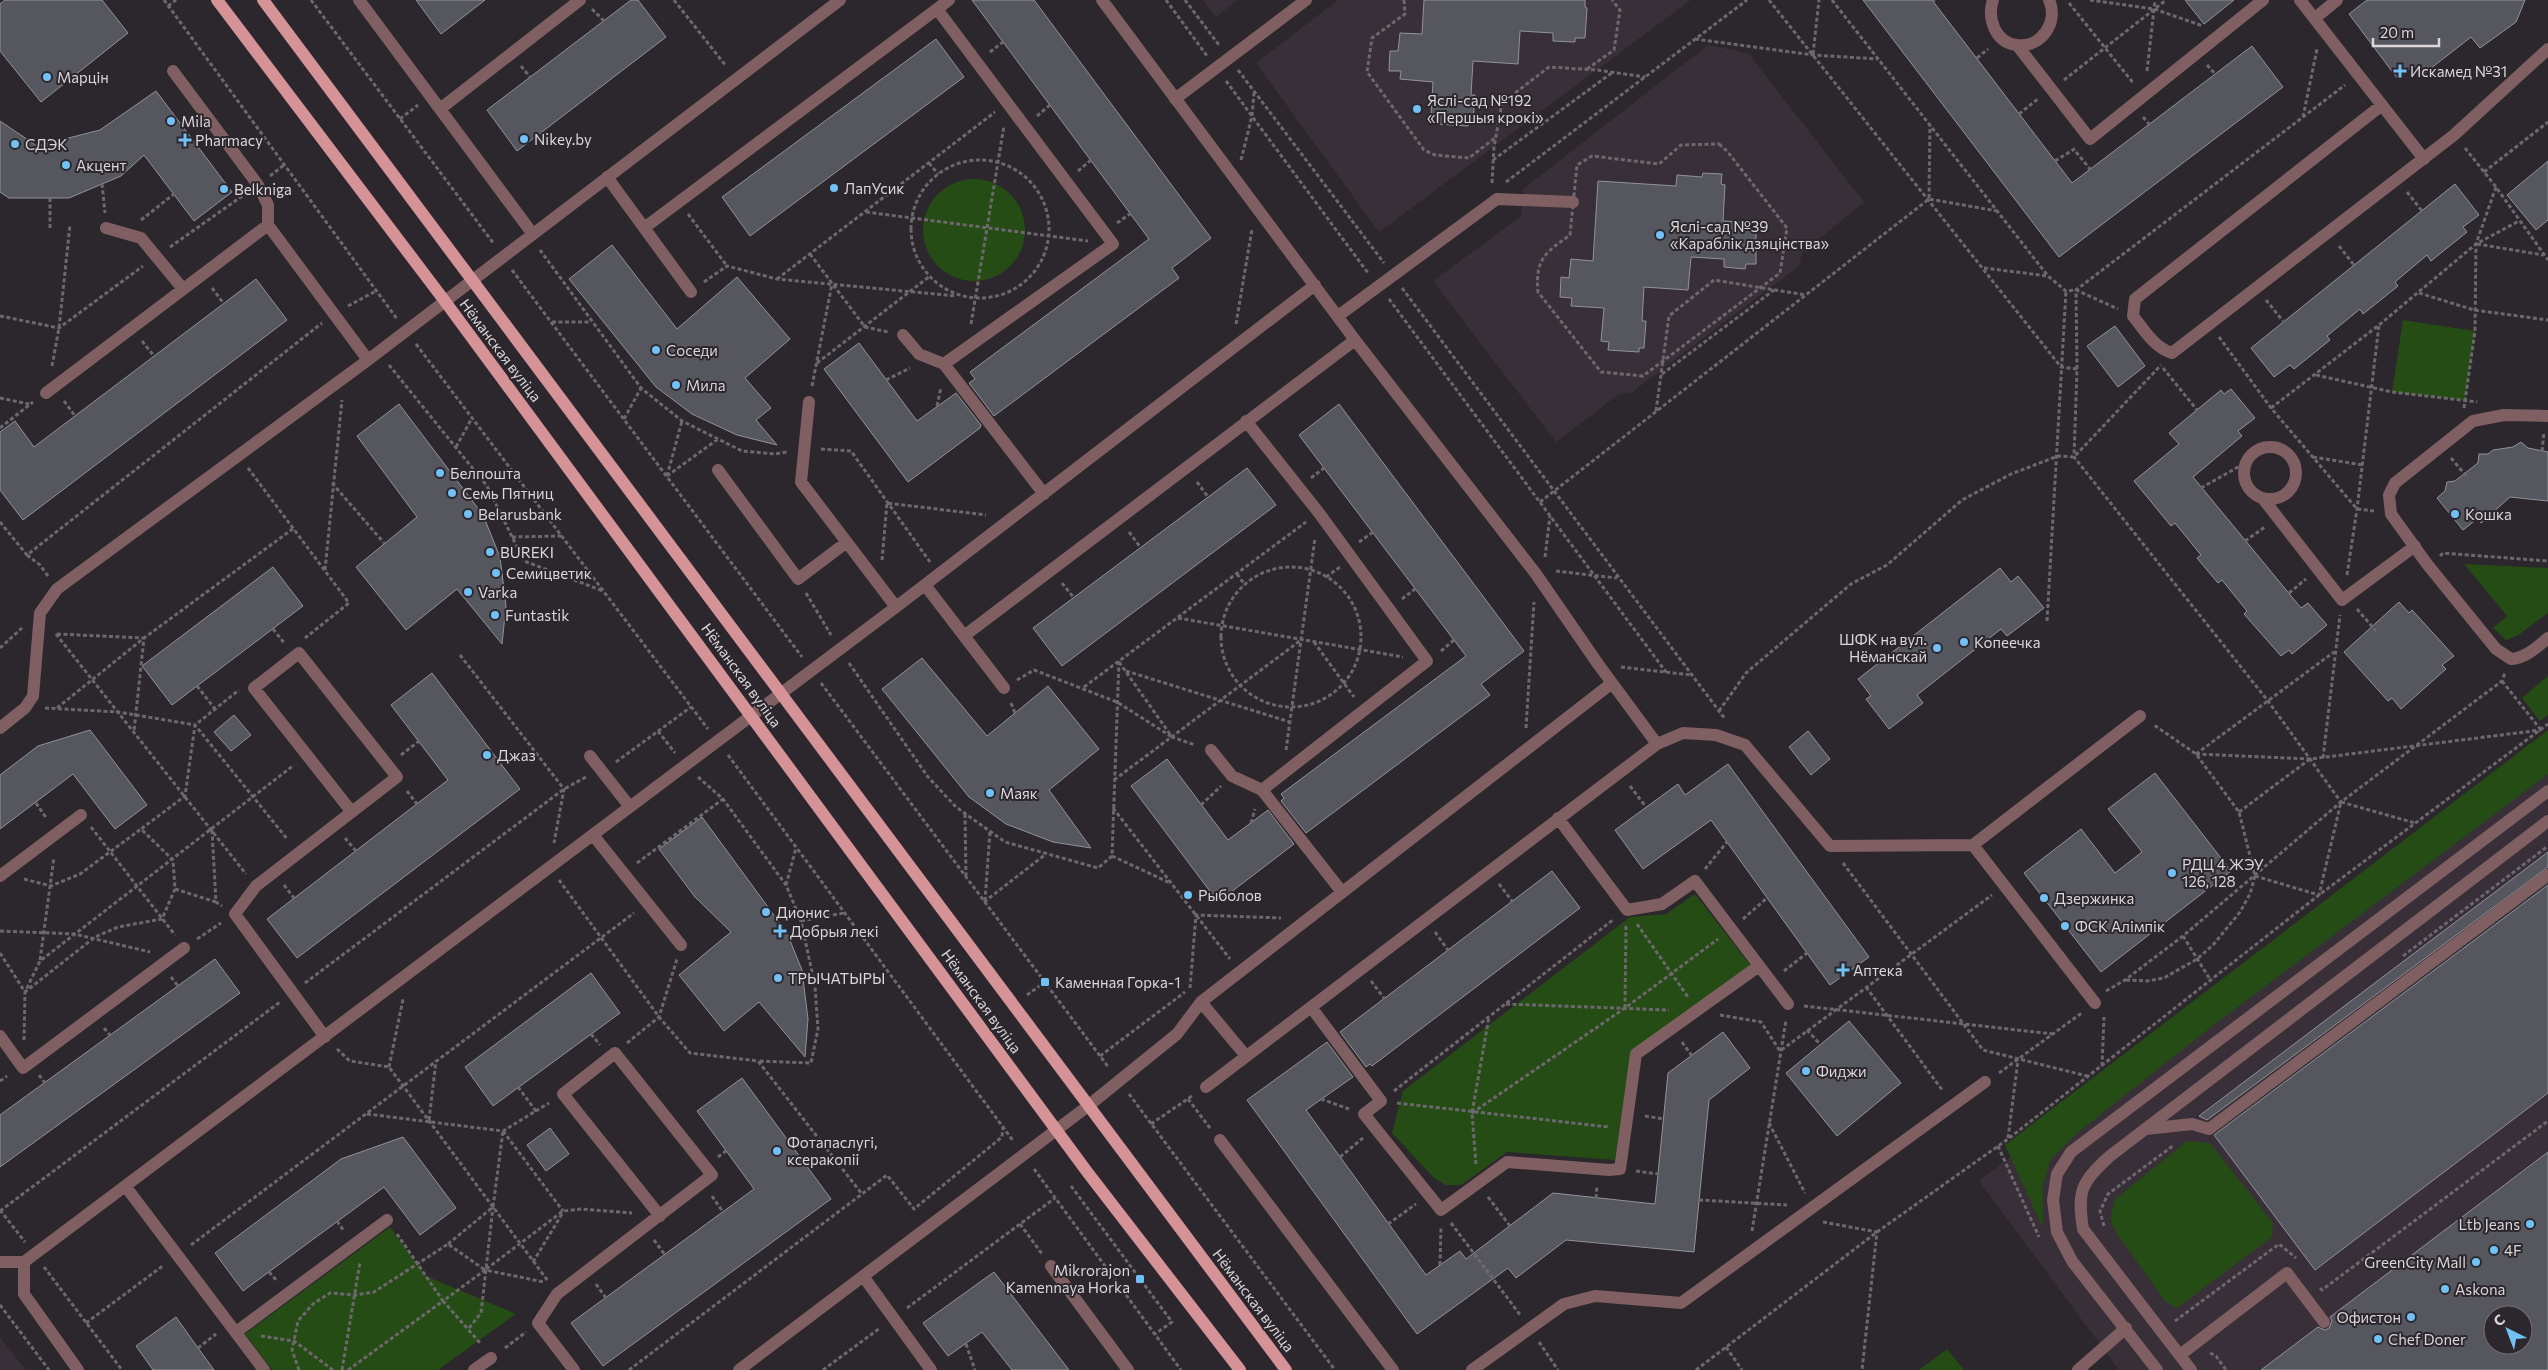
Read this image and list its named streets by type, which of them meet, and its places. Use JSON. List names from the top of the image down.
{
  "streets": {
    "main road": ["Нёманская вуліца"]
  },
  "places": {
    "health": [
      "Искамед №31",
      "Pharmacy",
      "Добрыя лекі",
      "Аптека"
    ],
    "other": [
      "Марцін",
      "Яслі-сад №192 «Першыя крокі»",
      "Mila",
      "Nikey.by",
      "СДЭК",
      "Акцент",
      "ЛапУсик",
      "Belkniga",
      "Яслі-сад №39 «Караблік дзяцінства»",
      "Соседи",
      "Мила",
      "Белпошта",
      "Семь Пятниц",
      "Belarusbank",
      "Кошка",
      "BUREKI",
      "Семицветик",
      "Varka",
      "Funtastik",
      "Копеечка",
      "ШФК на вул. Нёманскай",
      "Джаз",
      "Маяк",
      "РДЦ 4 ЖЭУ 126, 128",
      "Рыболов",
      "Дзержинка",
      "Дионис",
      "ФСК Алімпік",
      "ТРЫЧАТЫРЫ",
      "Фиджи",
      "Фотапаслугі, ксеракопіі",
      "Ltb Jeans",
      "4F",
      "GreenCity Mall",
      "Askona",
      "Офистон",
      "Chef Doner"
    ],
    "transit": ["Каменная Горка-1", "Mikrorajon Kamennaya Horka"]
  },
  "scale_bar": "20 m",
  "north": "top left"
}
